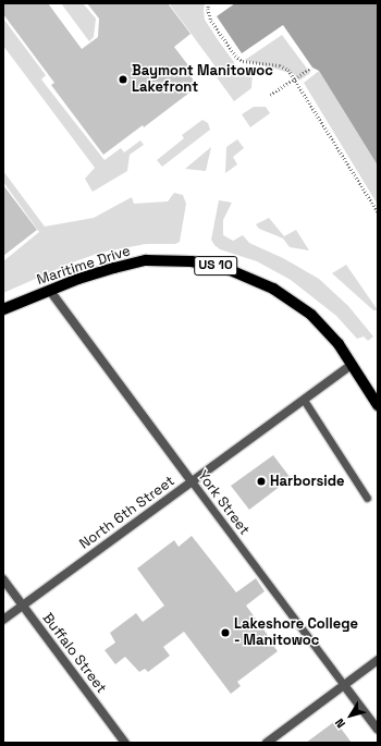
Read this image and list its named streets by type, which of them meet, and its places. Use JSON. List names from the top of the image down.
{
  "streets": {
    "main road": ["Maritime Drive", "US 10"],
    "street": ["York Street", "North 6th Street", "Buffalo Street"]
  },
  "crossings": [
    ["Maritime Drive", "York Street"],
    ["Maritime Drive", "North 6th Street"],
    ["York Street", "North 6th Street"],
    ["North 6th Street", "Buffalo Street"]
  ],
  "places": ["Baymont Manitowoc Lakefront", "Harborside", "Lakeshore College - Manitowoc"],
  "north": "bottom left"
}
